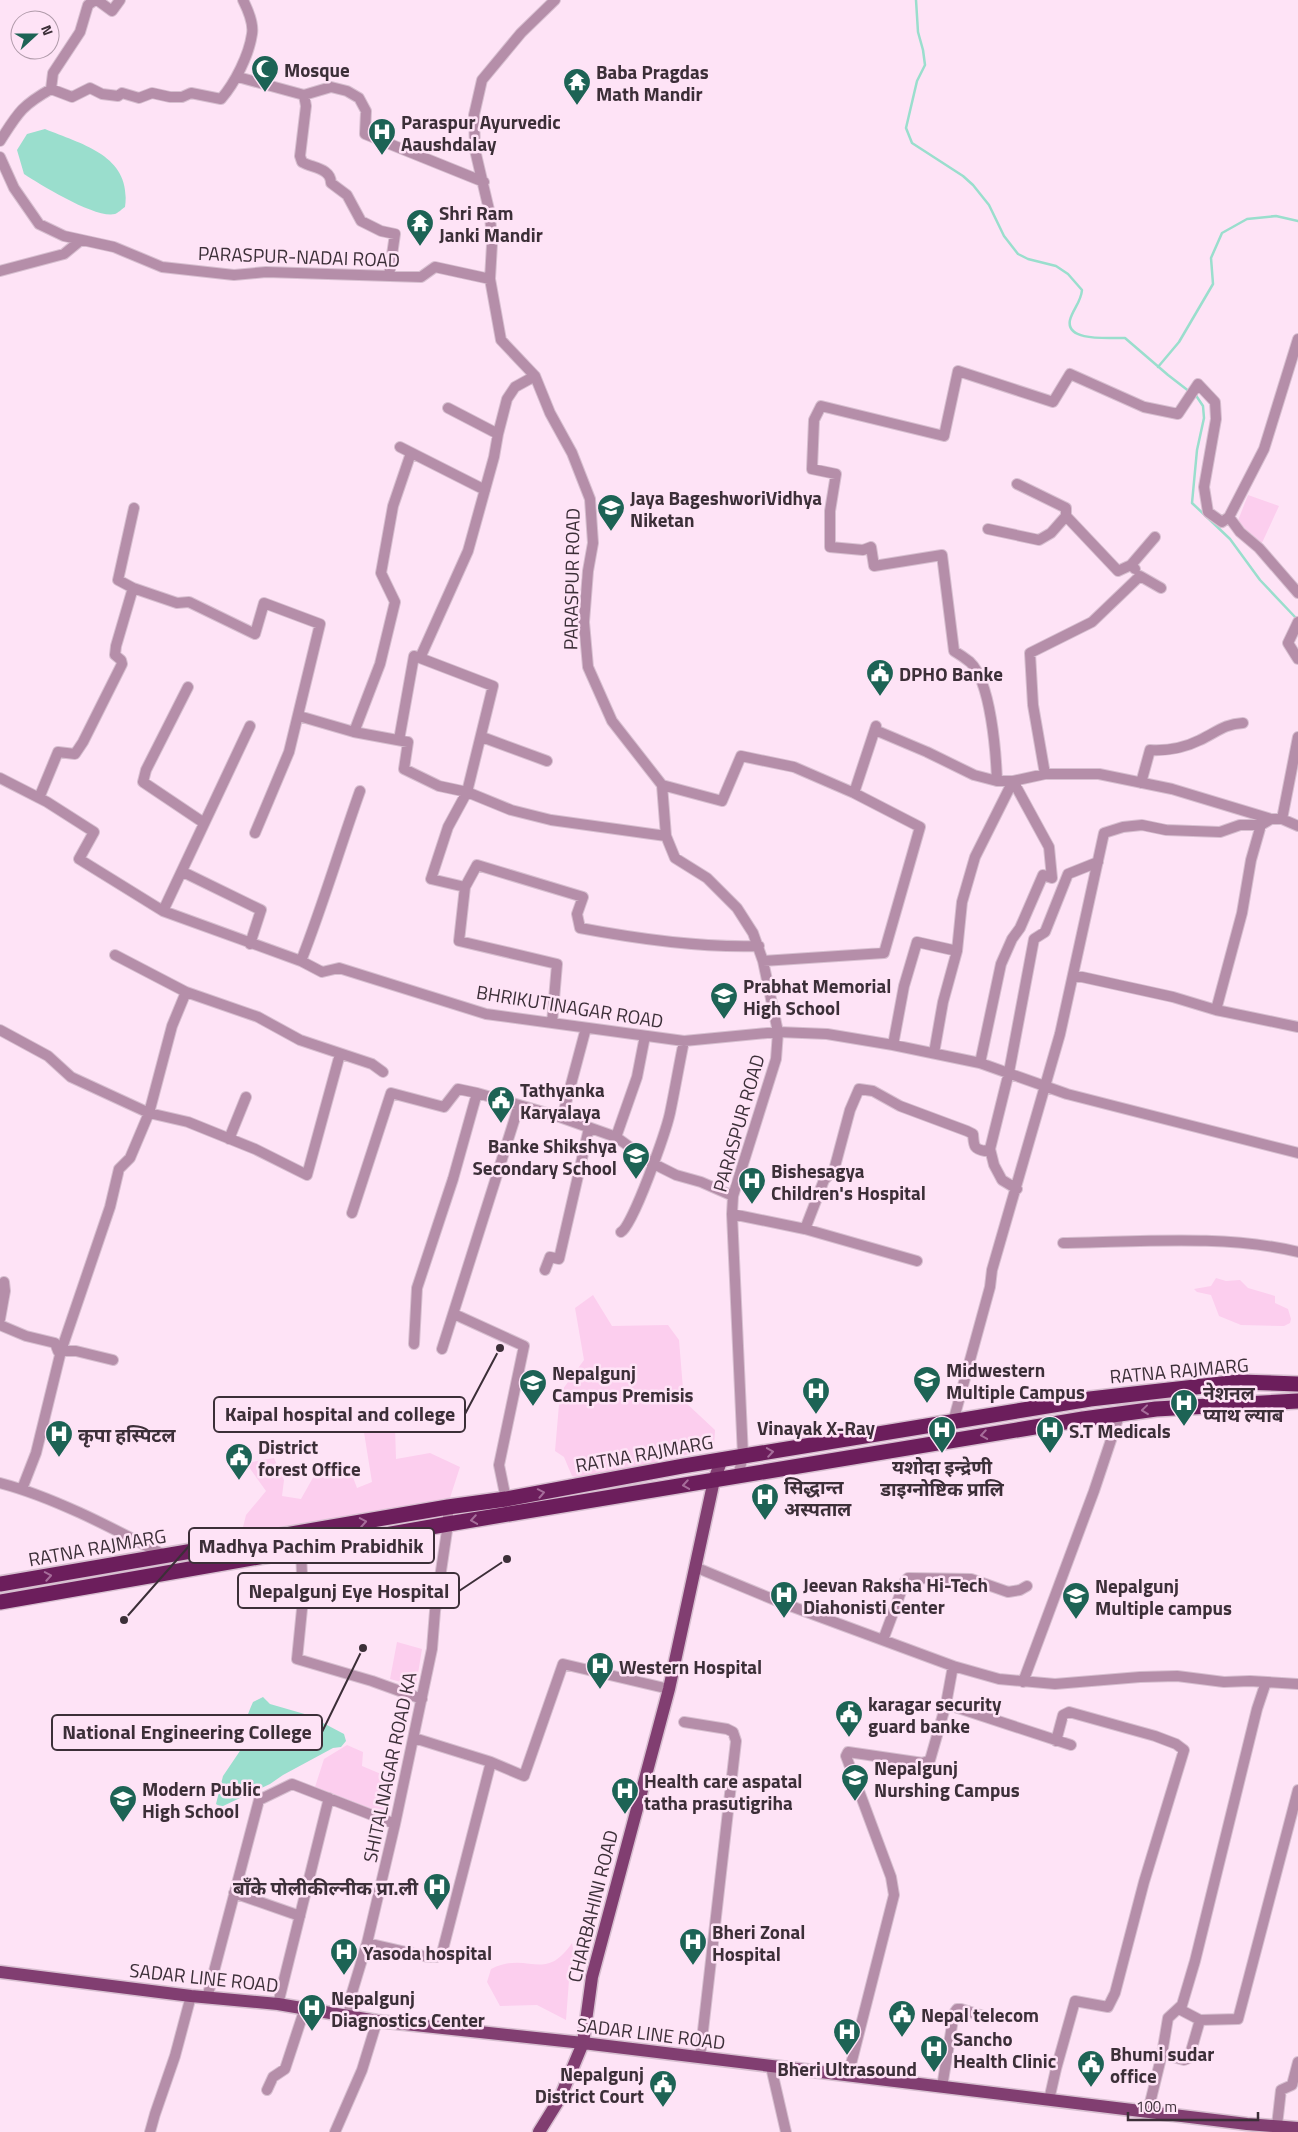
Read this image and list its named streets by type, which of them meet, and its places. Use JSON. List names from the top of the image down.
{
  "streets": {
    "highway": ["RATNA RAJMARG"],
    "main road": ["CHARBAHINI ROAD", "SADAR LINE ROAD"],
    "street": [
      "PARASPUR-NADAI ROAD",
      "PARASPUR ROAD",
      "BHRIKUTINAGAR ROAD",
      "SHITALNAGAR ROAD KA"
    ]
  },
  "crossings": [
    ["PARASPUR-NADAI ROAD", "PARASPUR ROAD"],
    ["PARASPUR ROAD", "BHRIKUTINAGAR ROAD"],
    ["PARASPUR ROAD", "RATNA RAJMARG"],
    ["RATNA RAJMARG", "SHITALNAGAR ROAD KA"],
    ["RATNA RAJMARG", "CHARBAHINI ROAD"],
    ["SHITALNAGAR ROAD KA", "SADAR LINE ROAD"],
    ["CHARBAHINI ROAD", "SADAR LINE ROAD"]
  ],
  "places": {
    "mosque": ["Mosque"],
    "temple": ["Baba Pragdas Math Mandir", "Shri Ram Janki Mandir"],
    "hospital": [
      "Paraspur Ayurvedic Aaushdalay",
      "Bishesagya Children's Hospital",
      "Vinayak X-Ray",
      "नेशनल प्याथ ल्याब",
      "यशोदा इन्द्रेणी डाइग्नोष्टिक प्रालि",
      "S.T Medicals",
      "कृपा हस्पिटल",
      "सिद्धान्त अस्पताल",
      "Jeevan Raksha Hi-Tech Diahonisti Center",
      "Western Hospital",
      "Health care aspatal tatha prasutigriha",
      "बाँके पोलीकील्नीक प्रा.ली",
      "Bheri Zonal Hospital",
      "Yasoda hospital",
      "Nepalgunj Diagnostics Center",
      "Bheri Ultrasound",
      "Sancho Health Clinic"
    ],
    "school or university": [
      "Jaya BageshworiVidhya Niketan",
      "Prabhat Memorial High School",
      "Banke Shikshya Secondary School",
      "Midwestern Multiple Campus",
      "Nepalgunj Campus Premisis",
      "Nepalgunj Multiple campus",
      "Nepalgunj Nurshing Campus",
      "Modern Public High School"
    ],
    "public building": [
      "DPHO Banke",
      "Tathyanka Karyalaya",
      "District forest Office",
      "karagar security guard banke",
      "Nepal telecom",
      "Bhumi sudar office",
      "Nepalgunj District Court"
    ],
    "other": [
      "Kaipal hospital and college",
      "Nepalgunj Eye Hospital",
      "Madhya Pachim Prabidhik",
      "National Engineering College"
    ]
  },
  "scale_bar": "100 m",
  "north": "right"
}
